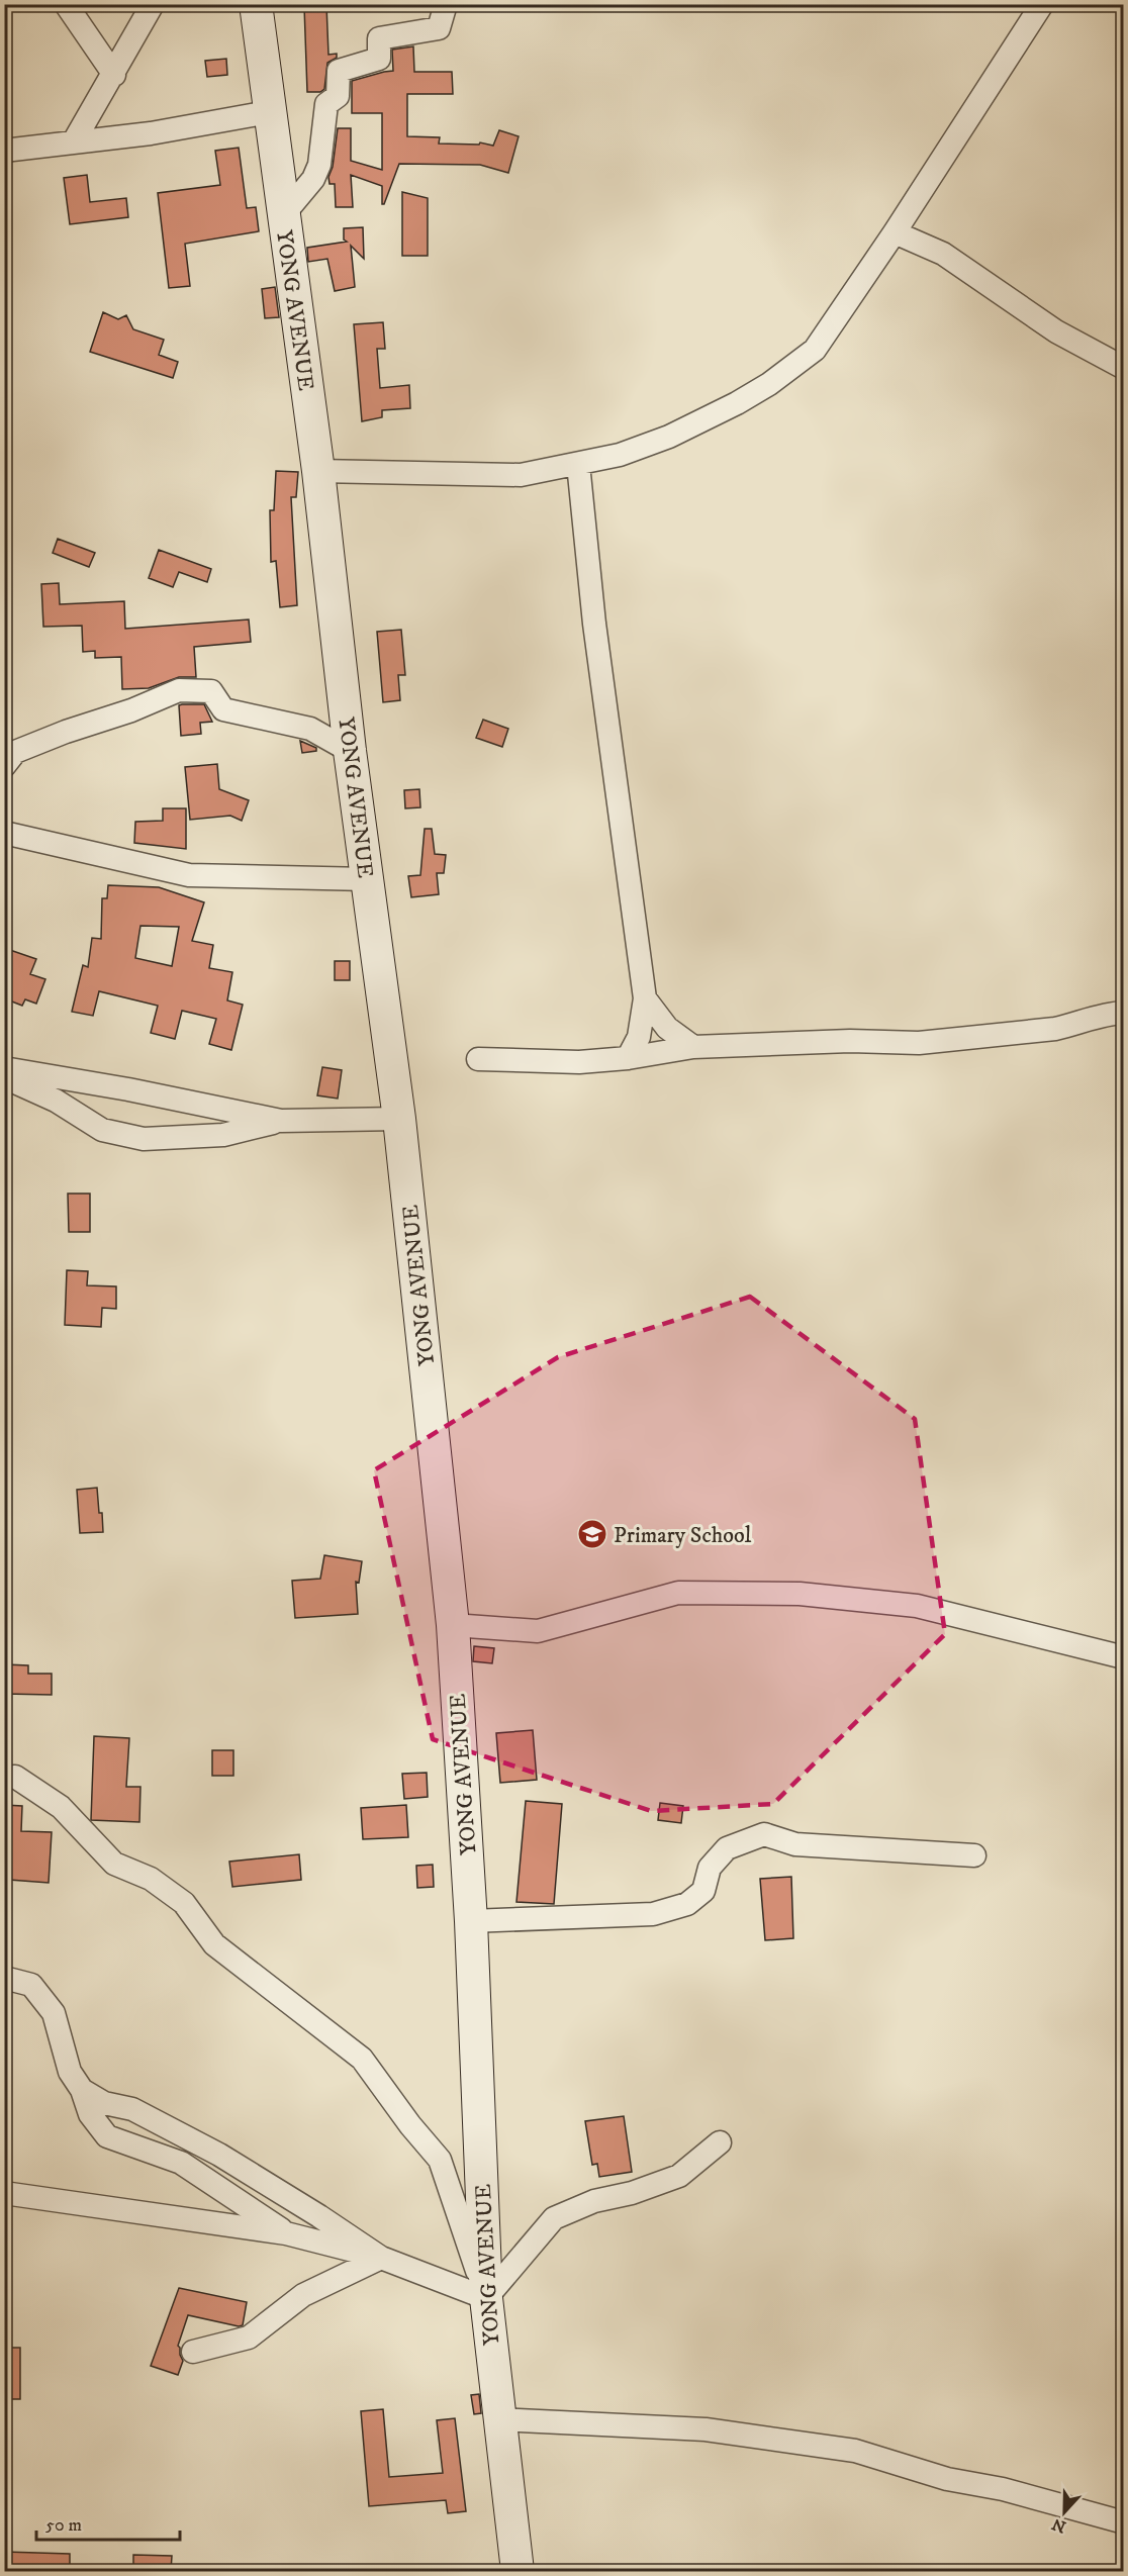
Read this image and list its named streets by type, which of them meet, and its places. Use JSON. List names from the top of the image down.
{
  "streets": {
    "street": ["YONG AVENUE"]
  },
  "places": {
    "school or university": ["Primary School"]
  },
  "scale_bar": "50 m",
  "north": "bottom"
}
